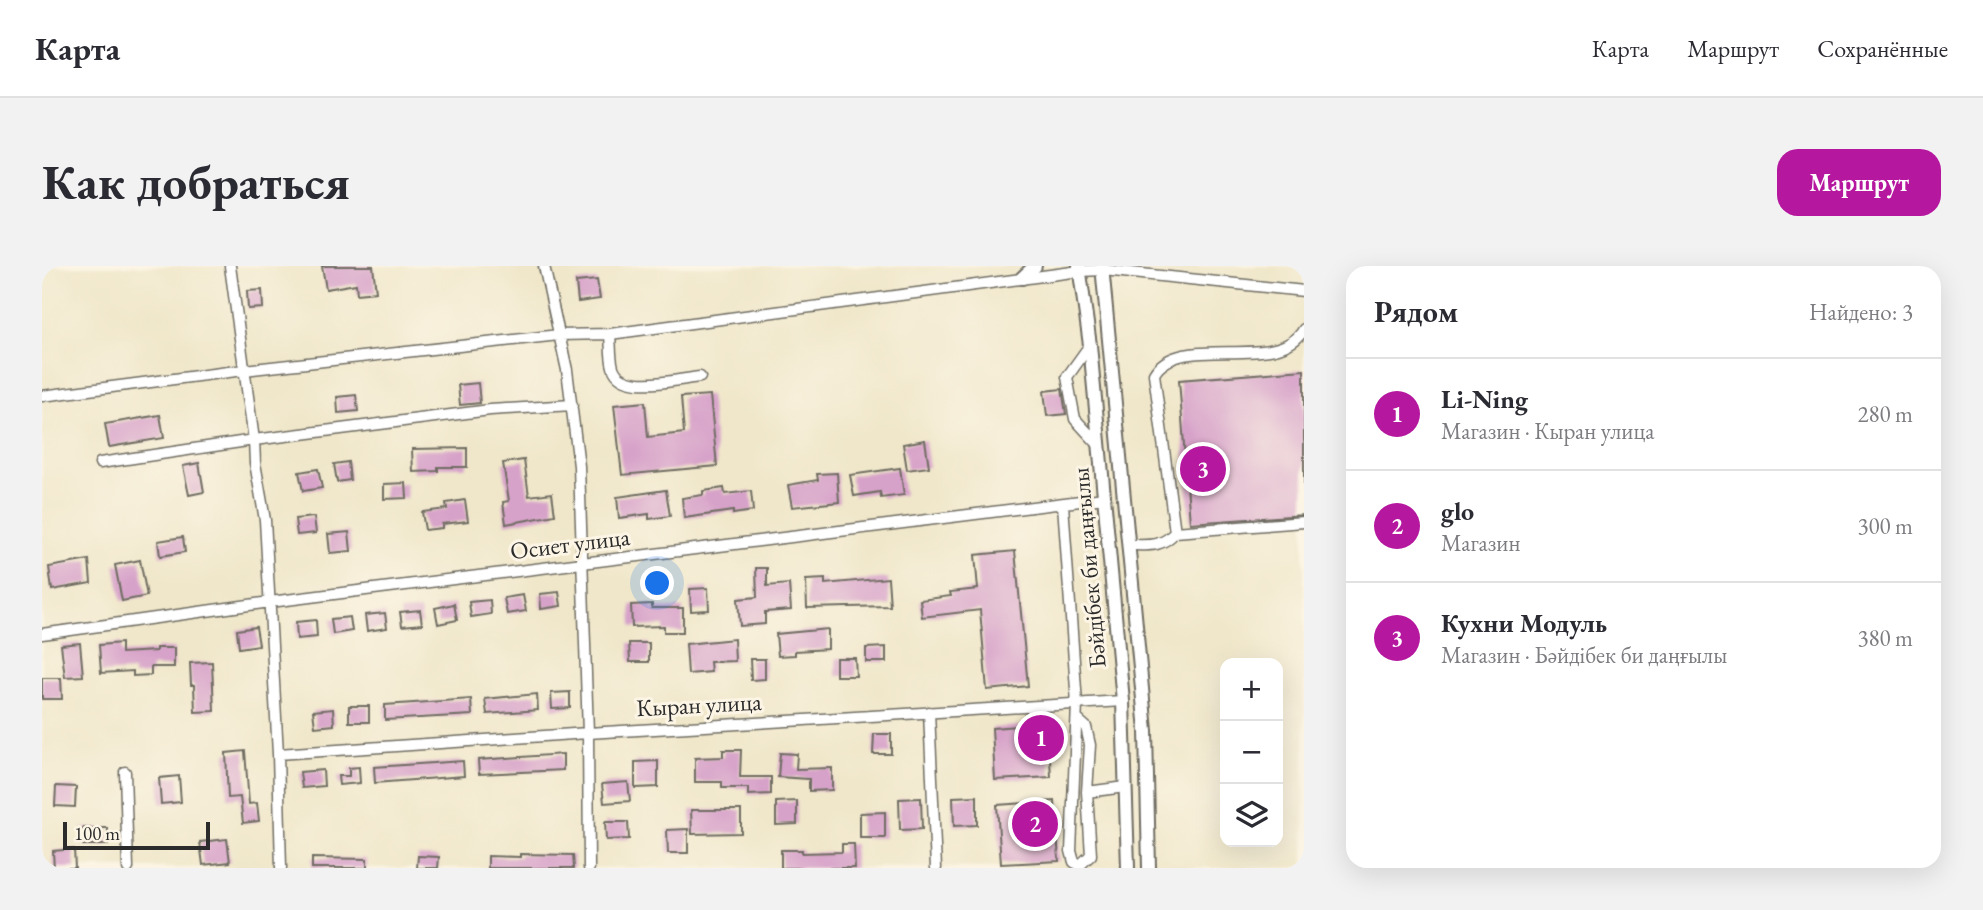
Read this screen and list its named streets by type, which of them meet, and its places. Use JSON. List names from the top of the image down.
{
  "streets": {
    "main road": ["Бәйдібек би даңғылы"],
    "street": ["Осиет улица", "Кыран улица"]
  },
  "crossings": [
    ["Осиет улица", "Бәйдібек би даңғылы"],
    ["Бәйдібек би даңғылы", "Кыран улица"]
  ],
  "scale_bar": "100 m",
  "page": {
    "header": "Карта",
    "nav": ["Карта", "Маршрут", "Сохранённые"],
    "buttons": "Маршрут",
    "title": "Как добраться",
    "heading": ["Рядом", "Найдено: 3"],
    "list": [
      {
        "mark": "1",
        "name": "Li-Ning",
        "note": "Магазин · Кыран улица",
        "value": "280 m"
      },
      {
        "mark": "2",
        "name": "glo",
        "note": "Магазин",
        "value": "300 m"
      },
      {
        "mark": "3",
        "name": "Кухни Модуль",
        "note": "Магазин · Бәйдібек би даңғылы",
        "value": "380 m"
      }
    ],
    "pins": ["3", "1", "2"],
    "map_buttons": ["+", "−"],
    "scale": "100 m"
  }
}
